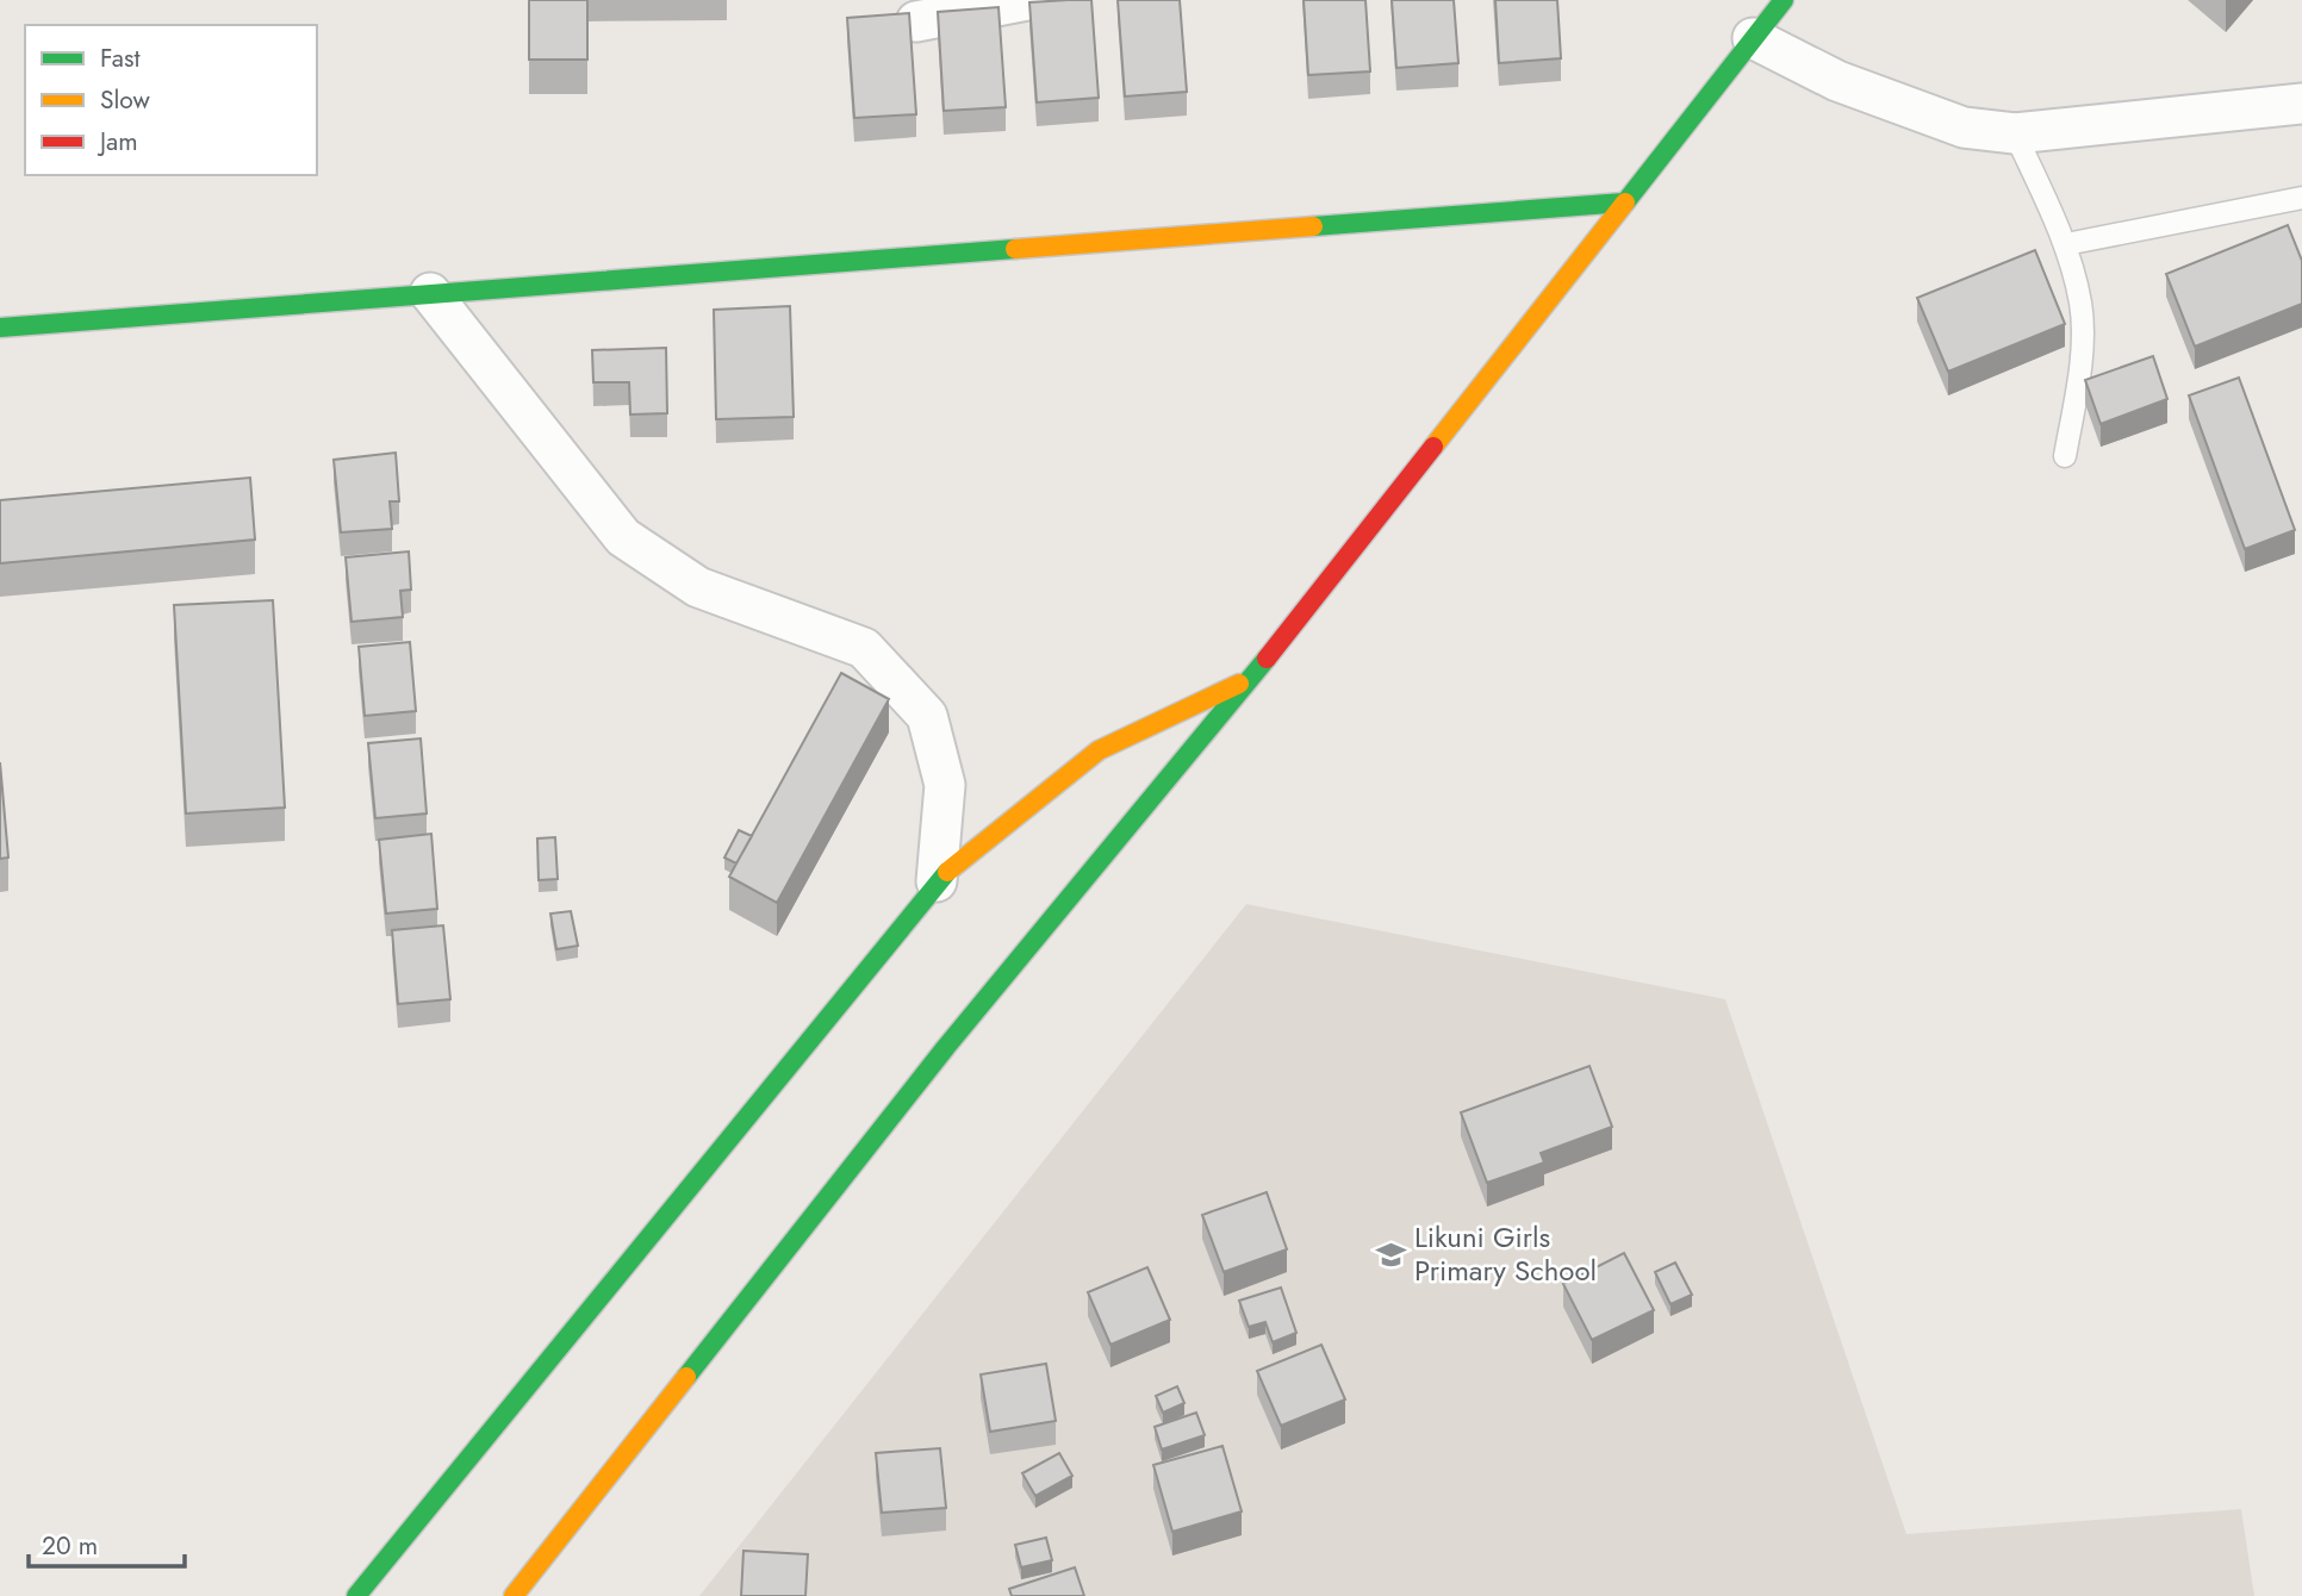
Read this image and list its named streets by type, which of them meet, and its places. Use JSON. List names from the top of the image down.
{
  "places": {
    "school or university": ["Likuni Girls Primary School"]
  },
  "legend": ["Fast", "Slow", "Jam"],
  "scale_bar": "20 m"
}
